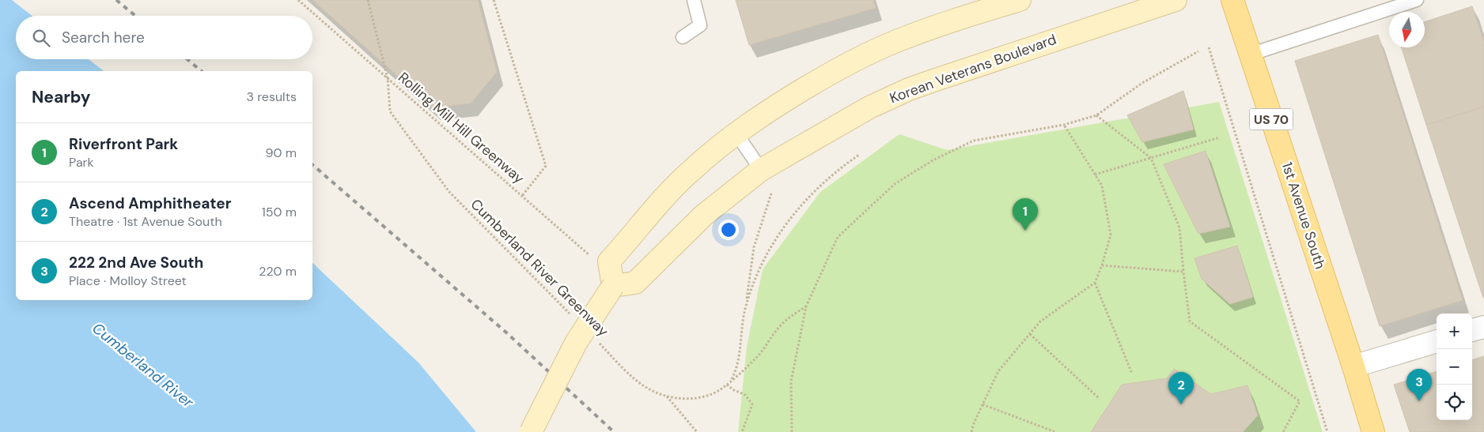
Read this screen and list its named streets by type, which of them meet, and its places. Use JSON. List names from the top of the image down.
{
  "streets": {
    "main road": ["Korean Veterans Boulevard", "US 70", "1st Avenue South"],
    "path": ["Rolling Mill Hill Greenway", "Cumberland River Greenway"]
  },
  "crossings": [
    ["Korean Veterans Boulevard", "Rolling Mill Hill Greenway"],
    ["Rolling Mill Hill Greenway", "Cumberland River Greenway"]
  ],
  "water": ["Cumberland River"],
  "north": "bottom",
  "page": {
    "search": "Search here",
    "heading": ["Nearby", "3 results"],
    "list": [
      {
        "mark": "1",
        "name": "Riverfront Park",
        "note": "Park",
        "value": "90 m"
      },
      {
        "mark": "2",
        "name": "Ascend Amphitheater",
        "note": "Theatre · 1st Avenue South",
        "value": "150 m"
      },
      {
        "mark": "3",
        "name": "222 2nd Ave South",
        "note": "Place · Molloy Street",
        "value": "220 m"
      }
    ],
    "pins": ["1", "3", "2"],
    "map_buttons": ["+", "−"]
  }
}
